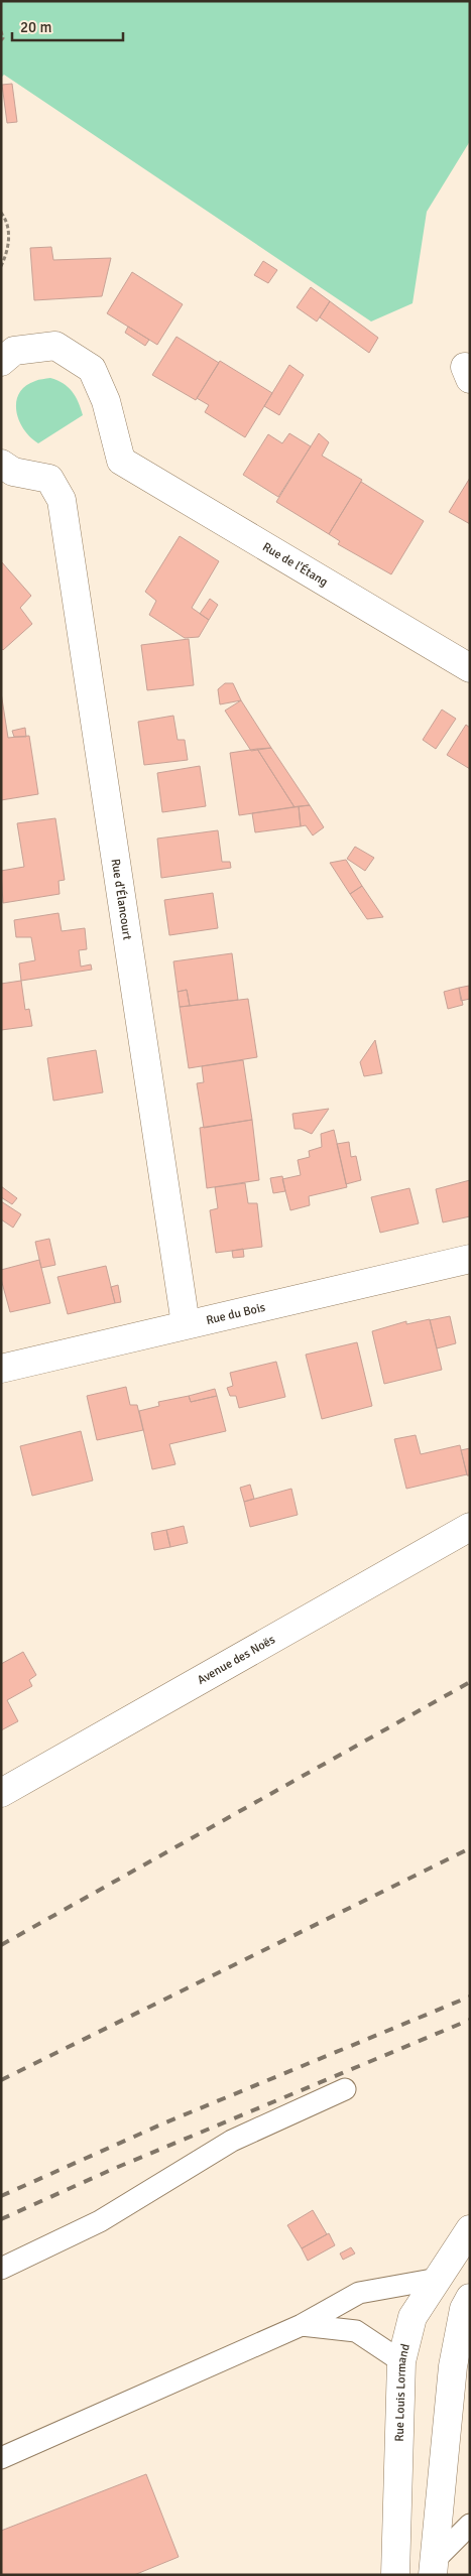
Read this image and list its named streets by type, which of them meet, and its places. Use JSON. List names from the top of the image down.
{
  "streets": {
    "street": [
      "Rue de l'Étang",
      "Rue d'Élancourt",
      "Rue du Bois",
      "Avenue des Noës",
      "Rue Louis Lormand"
    ]
  },
  "crossings": [
    ["Rue d'Élancourt", "Rue du Bois"]
  ],
  "scale_bar": "20 m"
}
